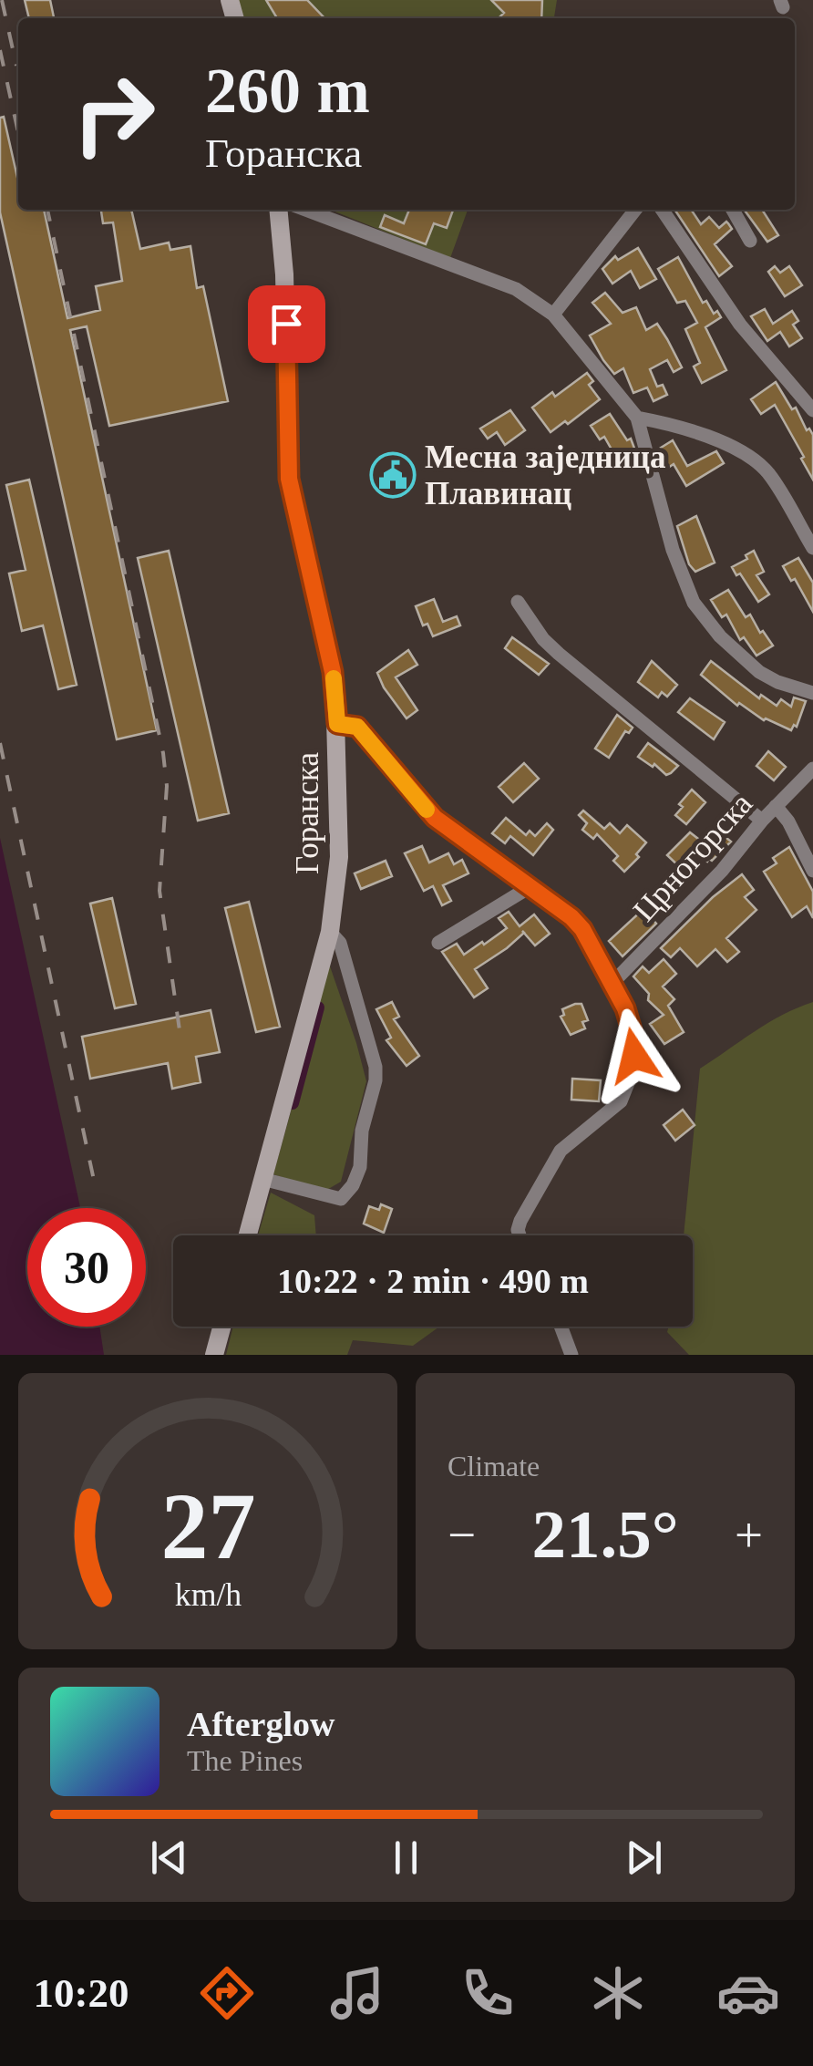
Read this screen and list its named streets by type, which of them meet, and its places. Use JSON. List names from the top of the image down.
{
  "streets": {
    "main road": ["Горанска"],
    "street": ["Црногорска"]
  },
  "places": {
    "public building": ["Месна заједница Плавинац"]
  },
  "page": {
    "turn": ["260 m", "Горанска"],
    "limit": "30",
    "trip": "10:22 · 2 min · 490 m",
    "tile": "Climate",
    "heat": ["−", "21.5°", "+"],
    "song": ["Afterglow", "The Pines"],
    "tabs": "10:20",
    "gauge": ["27", "km/h"]
  }
}
